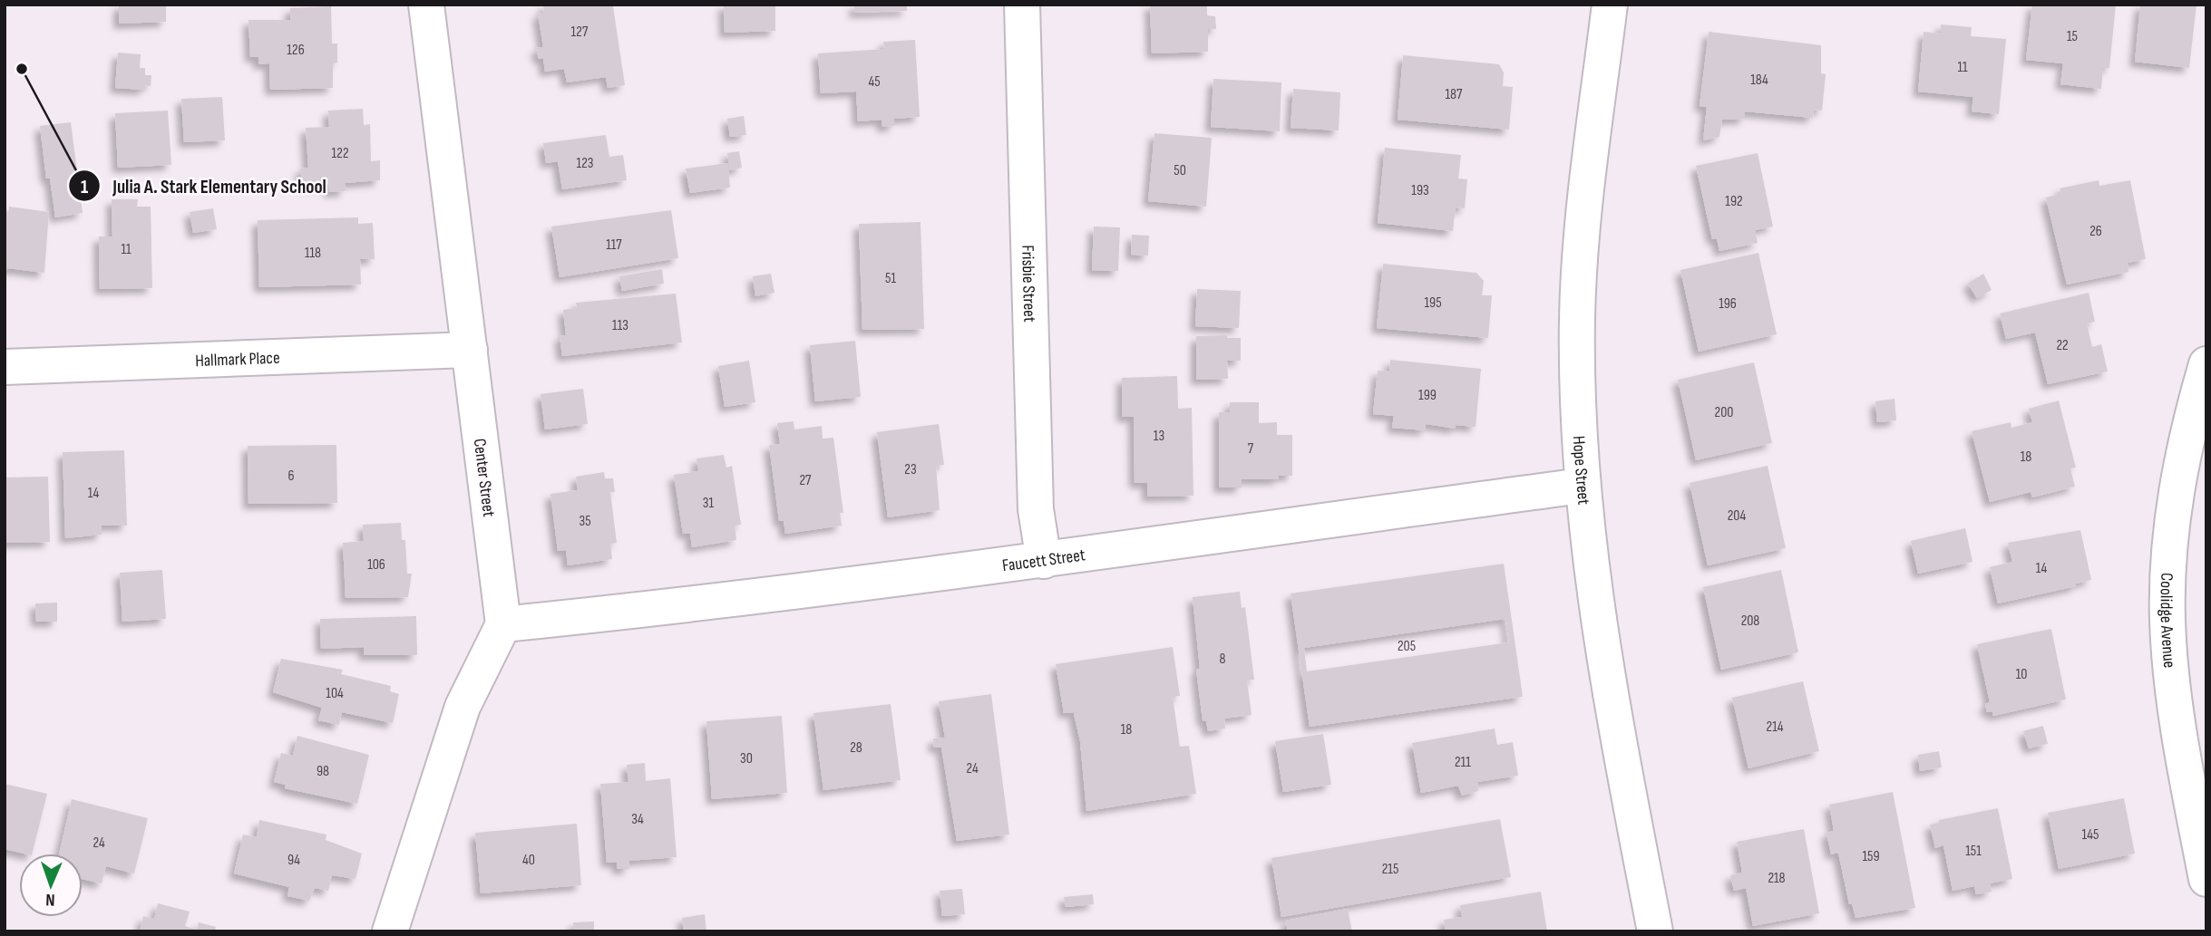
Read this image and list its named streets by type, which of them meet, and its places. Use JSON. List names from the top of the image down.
{
  "streets": {
    "street": [
      "Frisbie Street",
      "Hallmark Place",
      "Hope Street",
      "Center Street",
      "Faucett Street",
      "Coolidge Avenue"
    ]
  },
  "crossings": [
    ["Frisbie Street", "Faucett Street"],
    ["Hallmark Place", "Center Street"],
    ["Hope Street", "Faucett Street"],
    ["Center Street", "Faucett Street"]
  ],
  "places": ["Julia A. Stark Elementary School"],
  "house_numbers": [
    "127",
    "15",
    "126",
    "11",
    "184",
    "45",
    "187",
    "122",
    "123",
    "50",
    "193",
    "192",
    "26",
    "117",
    "11",
    "118",
    "51",
    "195",
    "196",
    "113",
    "22",
    "199",
    "200",
    "13",
    "7",
    "18",
    "23",
    "6",
    "27",
    "14",
    "31",
    "204",
    "35",
    "106",
    "14",
    "208",
    "205",
    "8",
    "10",
    "104",
    "214",
    "18",
    "28",
    "30",
    "211",
    "24",
    "98",
    "34",
    "145",
    "24",
    "151",
    "159",
    "94",
    "40",
    "215",
    "218"
  ],
  "north": "bottom"
}
